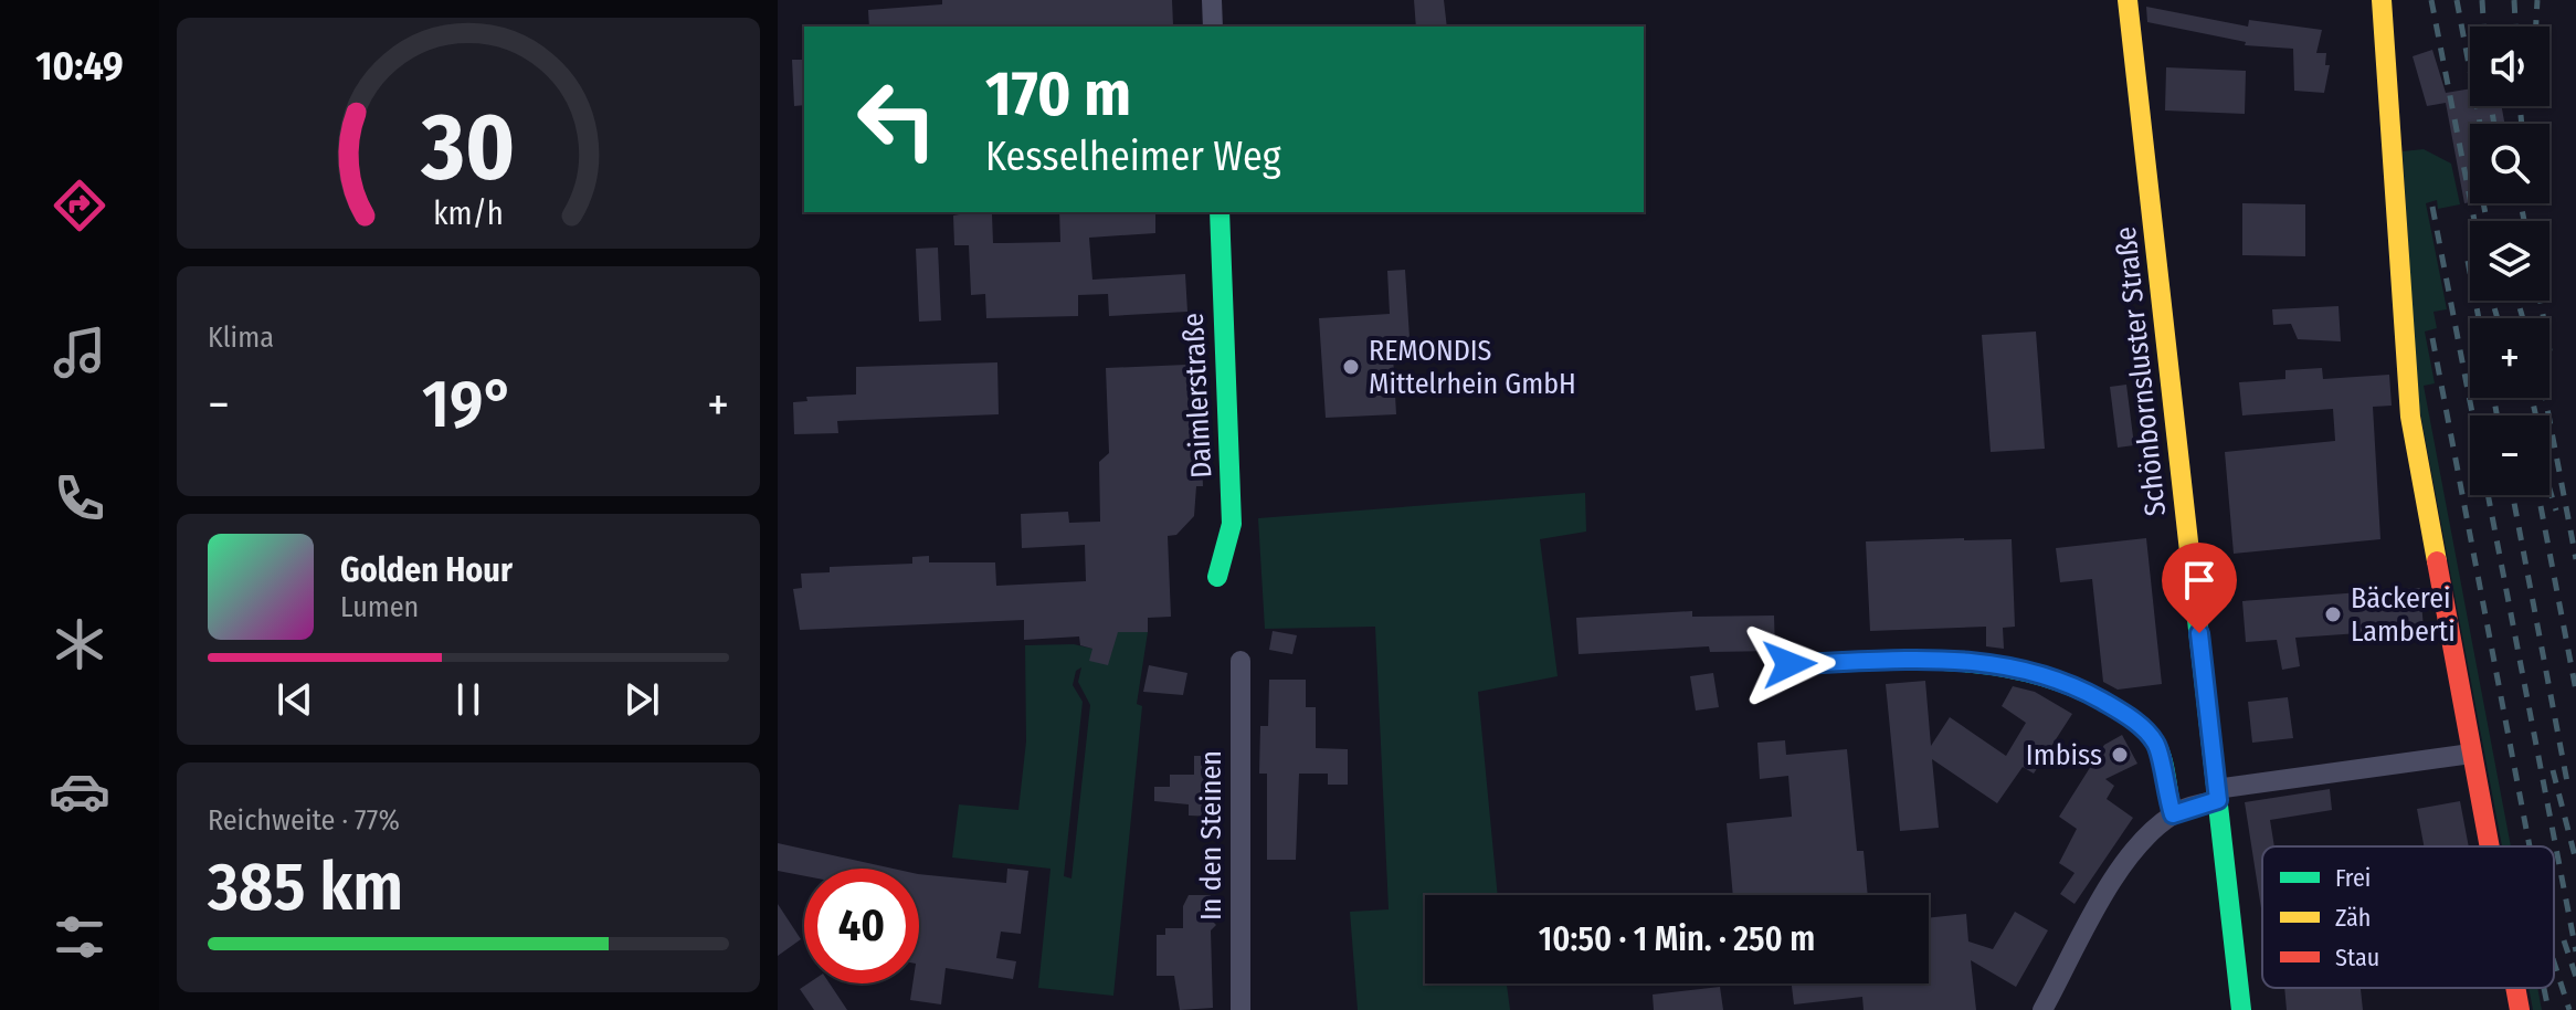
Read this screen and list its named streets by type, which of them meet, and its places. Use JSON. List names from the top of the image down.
{
  "streets": {
    "street": ["Schönbornsluster Straße", "Daimlerstraße", "In den Steinen"]
  },
  "places": ["REMONDIS Mittelrhein GmbH", "Bäckerei Lamberti", "Imbiss"],
  "legend": ["Frei", "Zäh", "Stau"],
  "page": {
    "tabs": "10:49",
    "map_buttons": ["+", "−"],
    "turn": ["170 m", "Kesselheimer Weg"],
    "tile": [
      "Klima",
      ["Reichweite · 77%", "385 km"]
    ],
    "heat": ["−", "19°", "+"],
    "song": ["Golden Hour", "Lumen"],
    "limit": "40",
    "trip": "10:50 · 1 Min. · 250 m",
    "gauge": ["30", "km/h"]
  }
}
